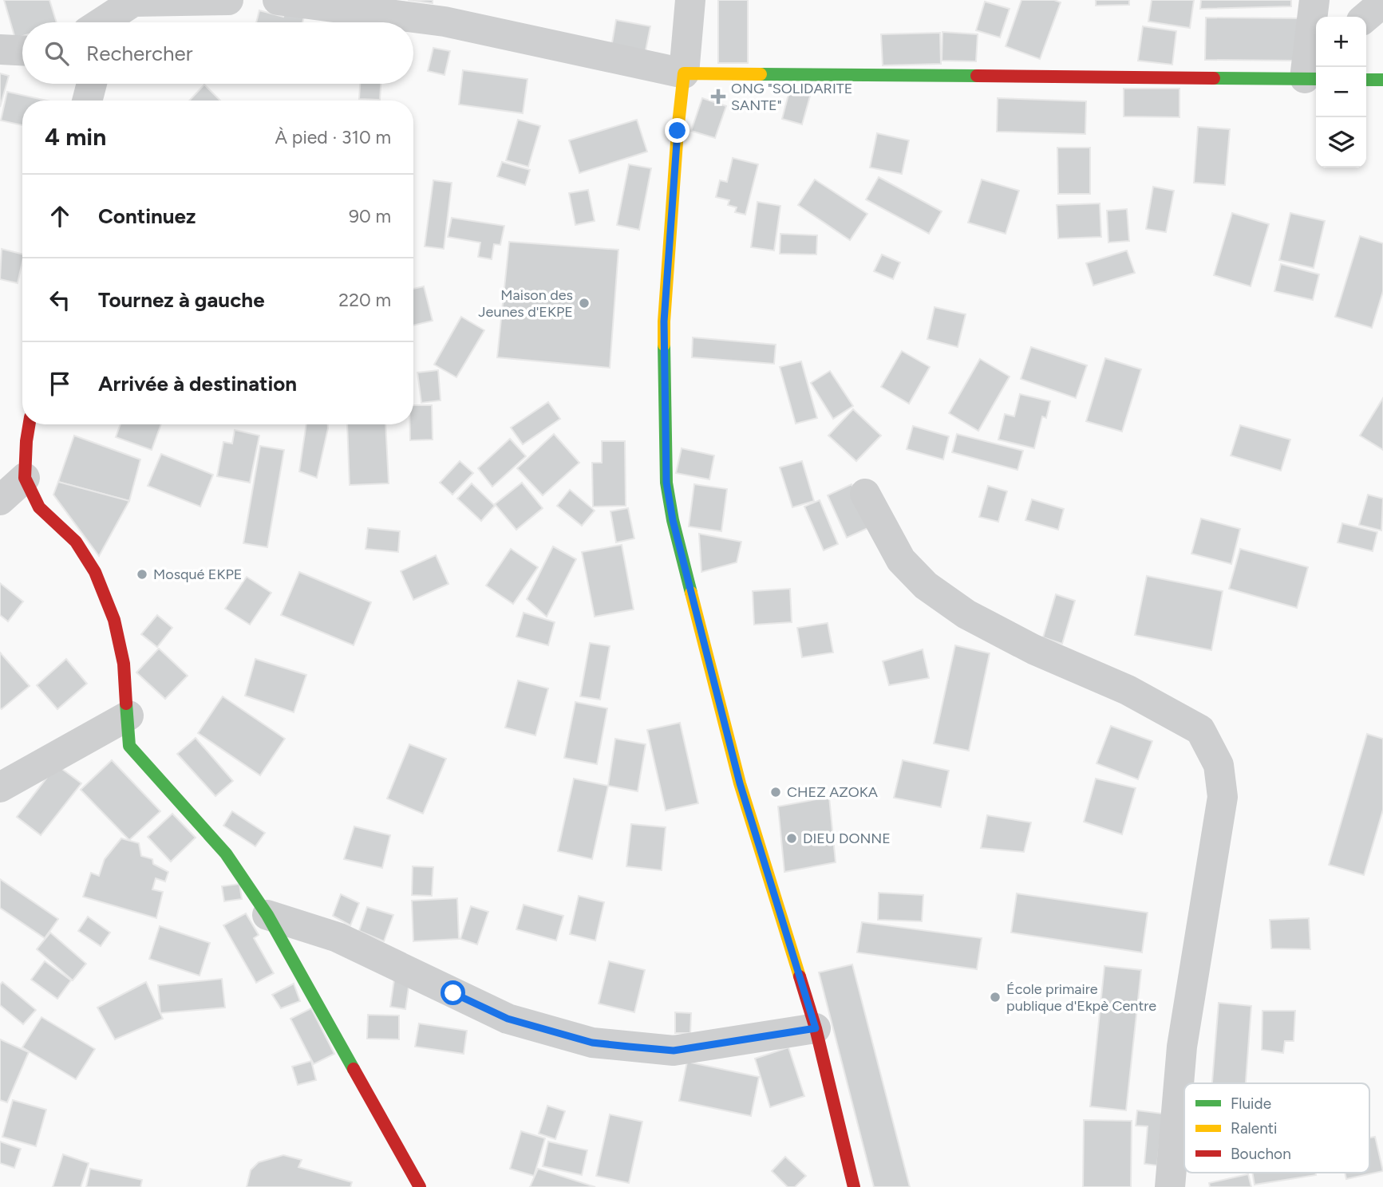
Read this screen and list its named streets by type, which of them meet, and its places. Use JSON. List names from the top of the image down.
{
  "places": {
    "health": ["ONG \"SOLIDARITE SANTE\""],
    "other": [
      "Maison des Jeunes d'EKPE",
      "Mosqué EKPE",
      "CHEZ AZOKA",
      "DIEU DONNE",
      "École primaire publique d'Ekpè Centre"
    ]
  },
  "legend": ["Fluide", "Ralenti", "Bouchon"],
  "page": {
    "map_buttons": ["+", "−"],
    "search": "Rechercher",
    "heading": ["4 min", "À pied · 310 m"],
    "list": [
      ["Continuez", "90 m"],
      ["Tournez à gauche", "220 m"],
      "Arrivée à destination"
    ]
  }
}
